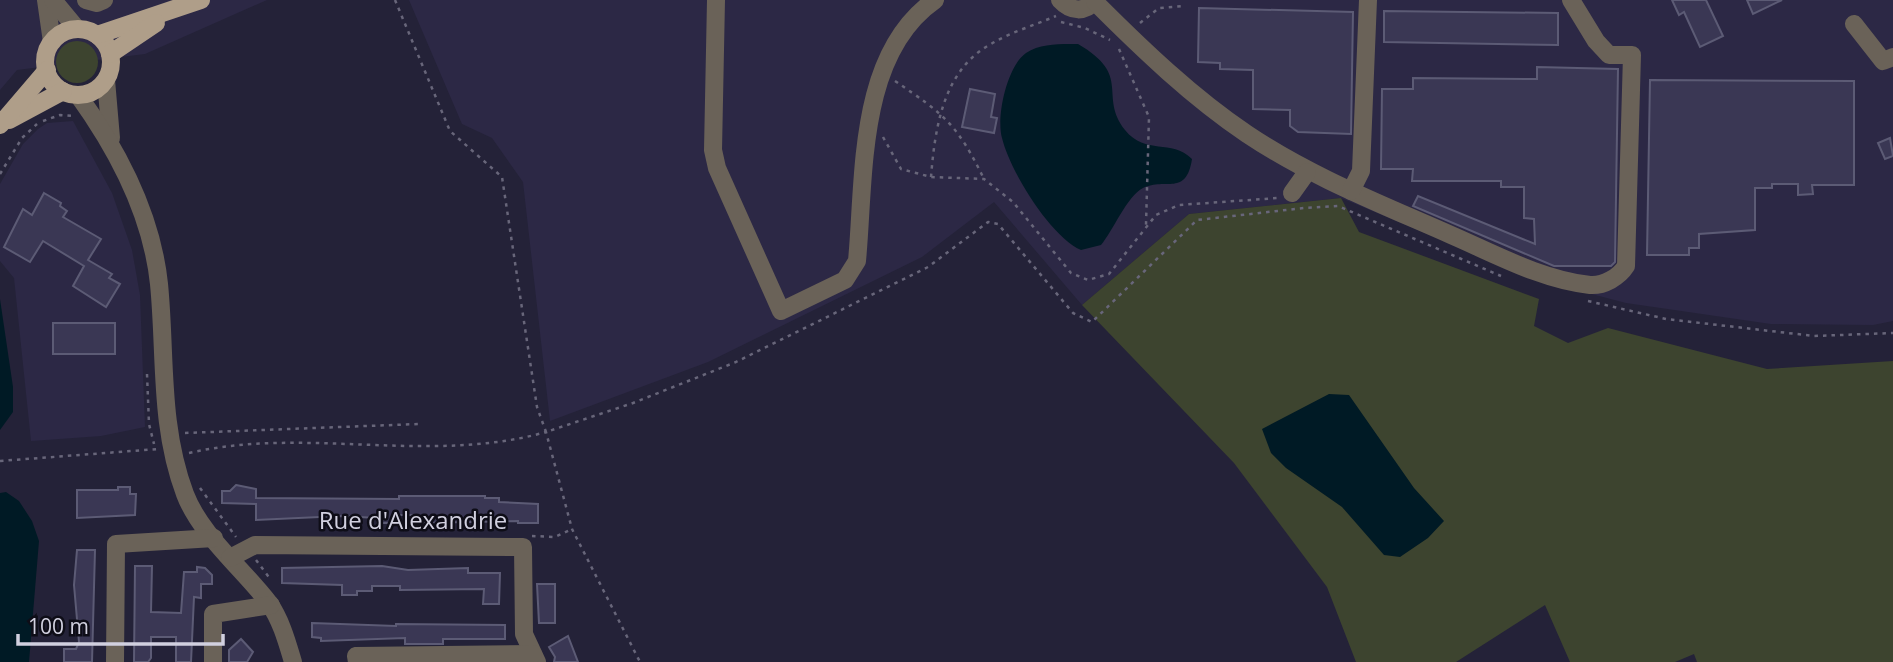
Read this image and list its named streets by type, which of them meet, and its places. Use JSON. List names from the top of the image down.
{
  "streets": {
    "street": ["Rue d'Alexandrie"]
  },
  "scale_bar": "100 m"
}
